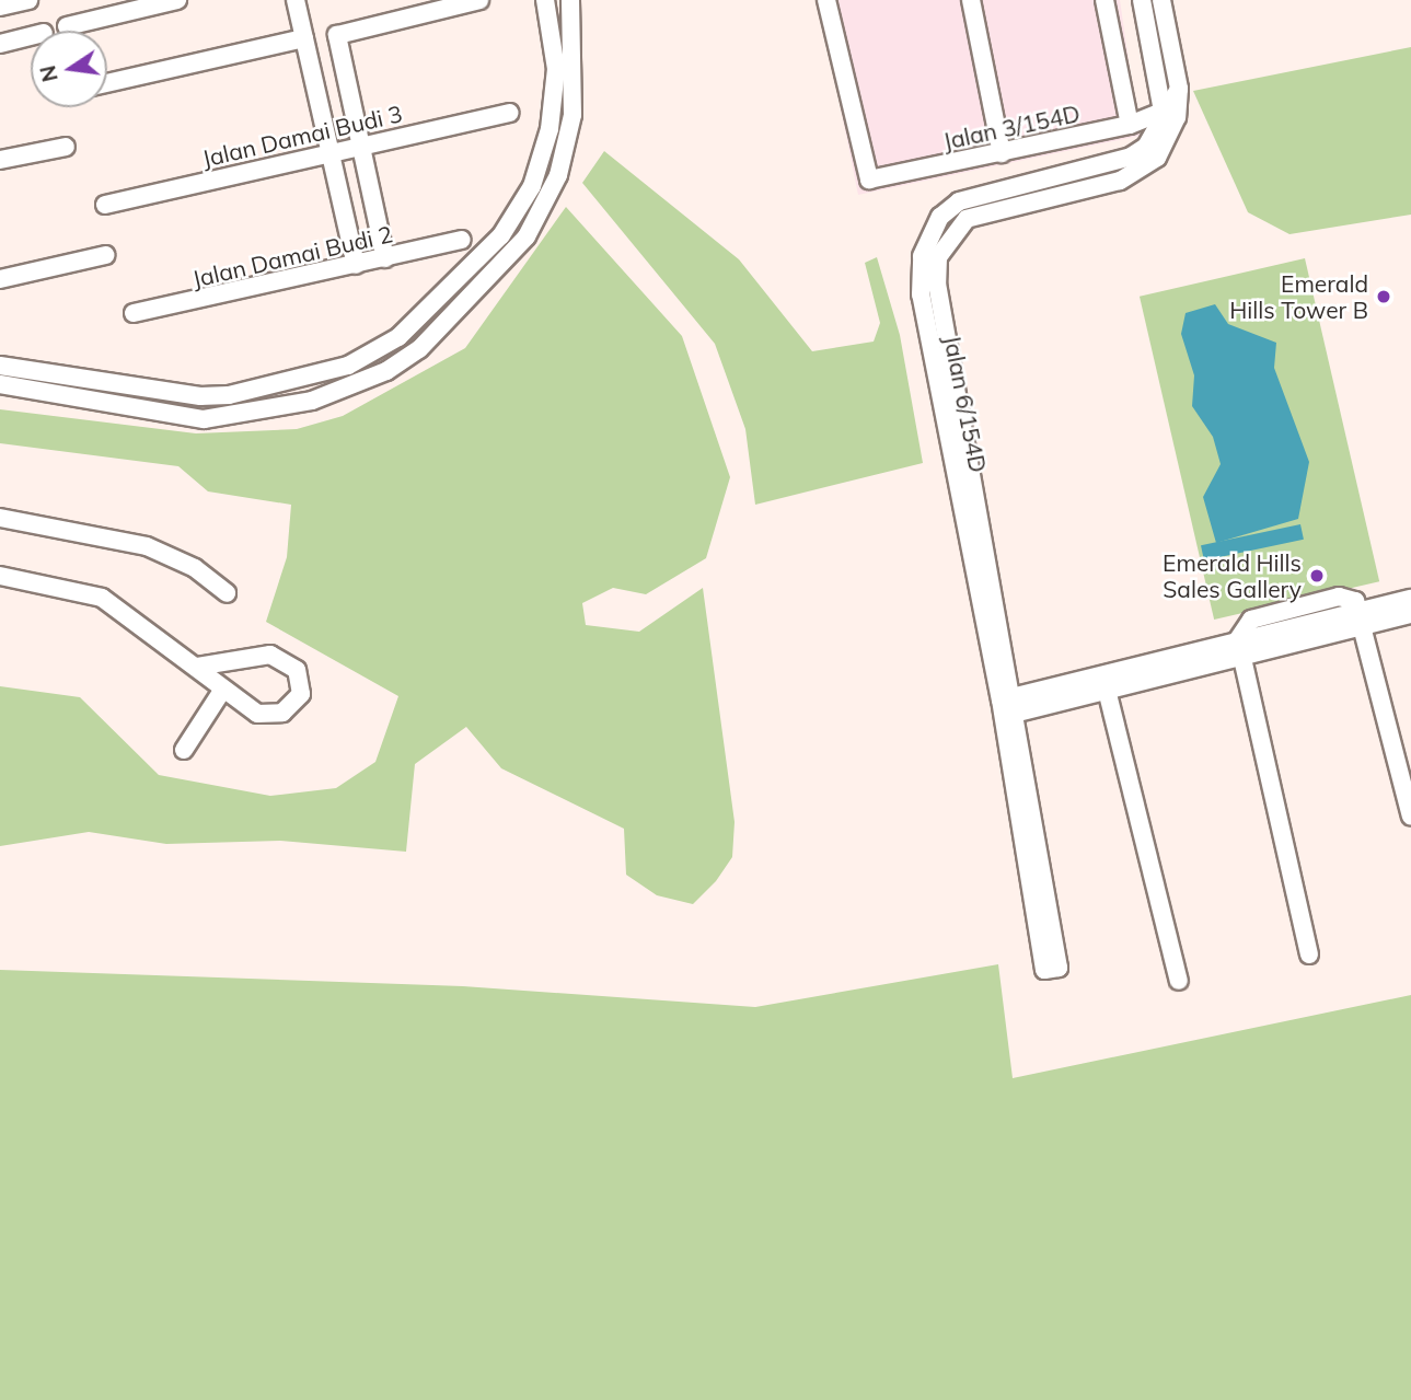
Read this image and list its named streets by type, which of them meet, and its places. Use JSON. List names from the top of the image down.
{
  "streets": {
    "street": [
      "Jalan 3/154D",
      "Jalan Damai Budi 3",
      "Jalan Damai Budi 2",
      "Jalan 6/154D"
    ]
  },
  "crossings": [
    ["Jalan 3/154D", "Jalan 6/154D"]
  ],
  "places": ["Emerald Hills Tower B", "Emerald Hills Sales Gallery"],
  "north": "left"
}
